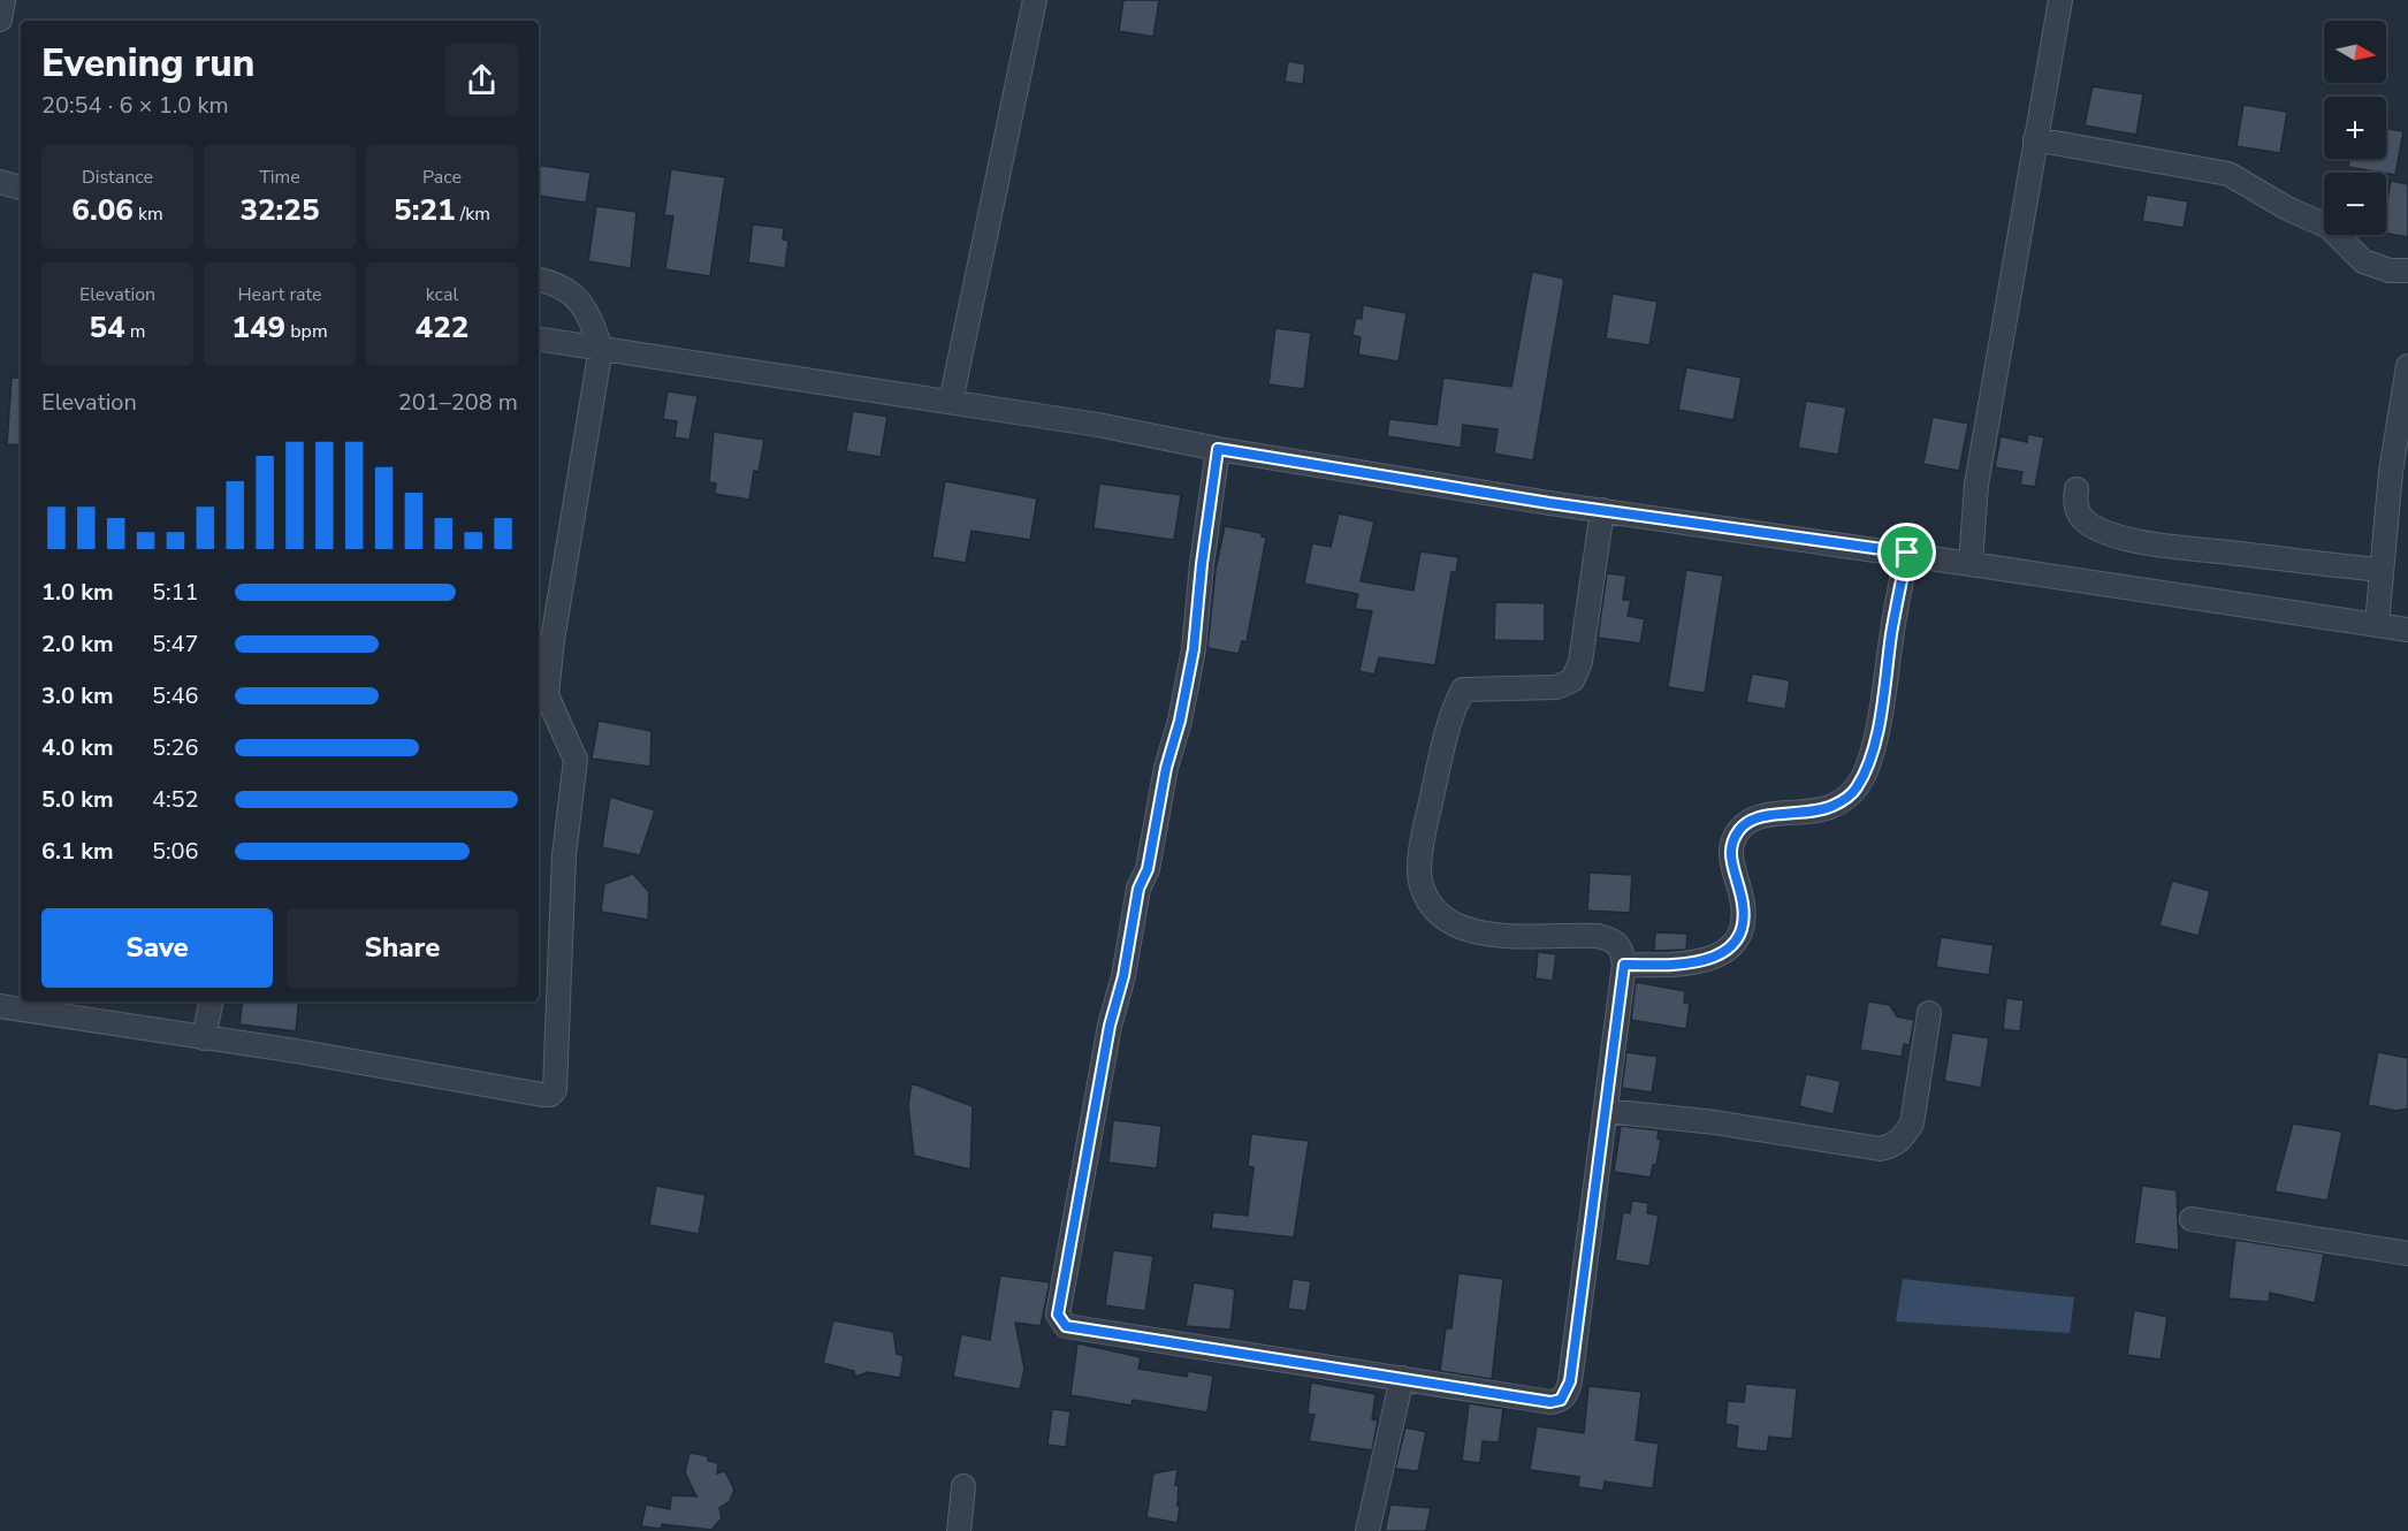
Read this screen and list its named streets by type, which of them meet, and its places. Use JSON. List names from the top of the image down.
{
  "north": "right",
  "page": {
    "map_buttons": ["+", "−"],
    "heading": ["Evening run", "20:54 · 6 × 1.0 km"],
    "stats": [
      ["Distance", "6.06 km"],
      ["Time", "32:25"],
      ["Pace", "5:21 /km"],
      ["Elevation", "54 m"],
      ["Heart rate", "149 bpm"],
      ["kcal", "422"]
    ],
    "chart": ["Elevation", "201–208 m"],
    "list": [
      {
        "name": "1.0 km",
        "note": "5:11"
      },
      {
        "name": "2.0 km",
        "note": "5:47"
      },
      {
        "name": "3.0 km",
        "note": "5:46"
      },
      {
        "name": "4.0 km",
        "note": "5:26"
      },
      {
        "name": "5.0 km",
        "note": "4:52"
      },
      {
        "name": "6.1 km",
        "note": "5:06"
      }
    ],
    "buttons": ["Save", "Share"]
  }
}
